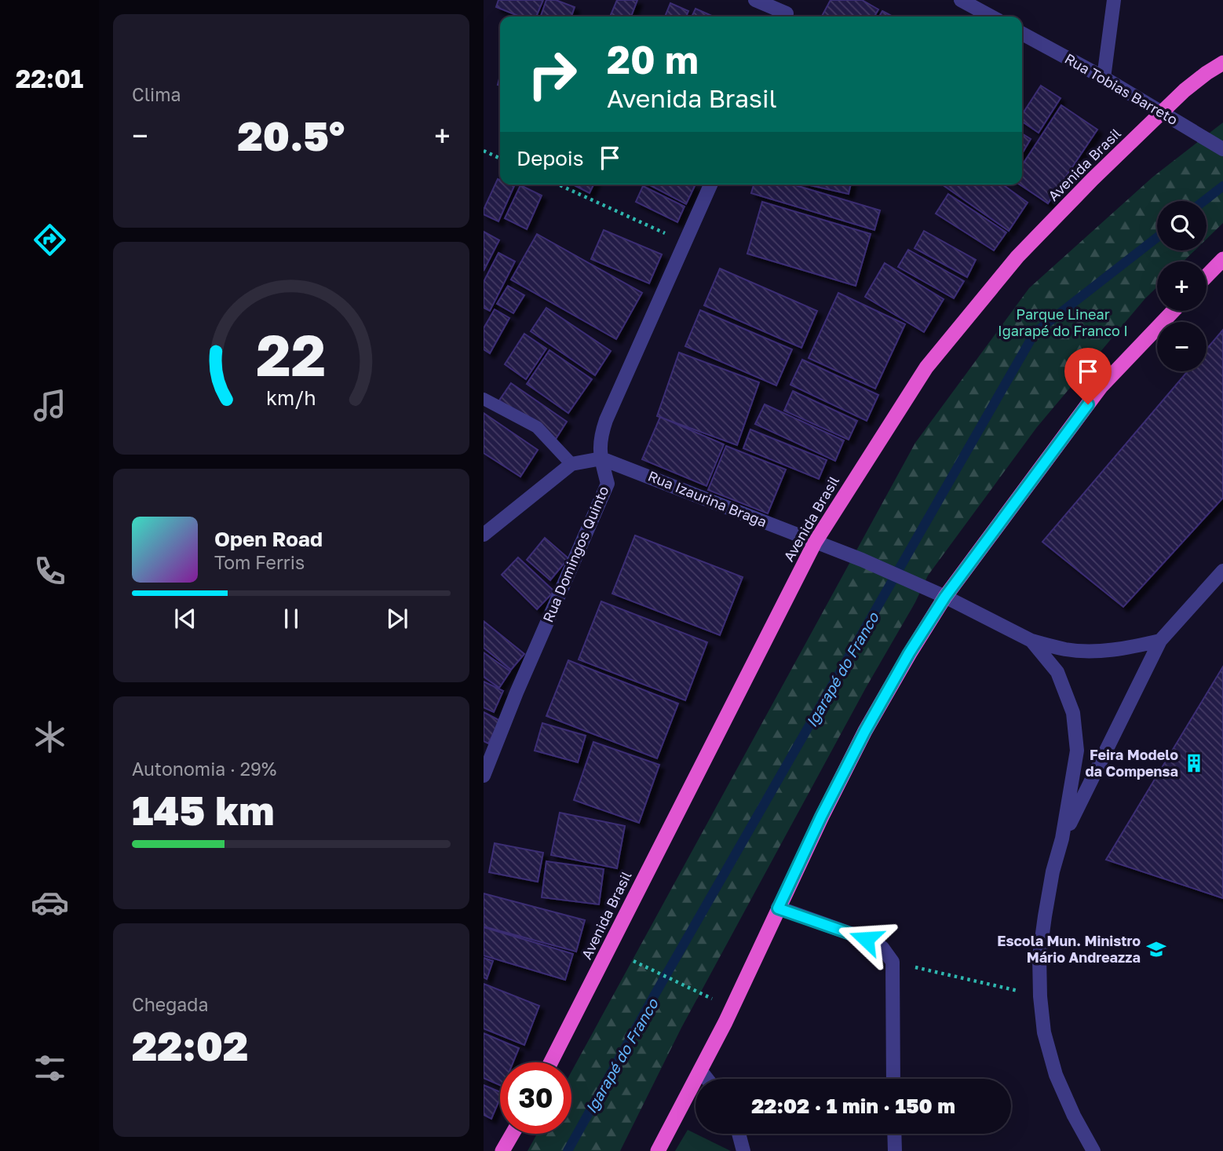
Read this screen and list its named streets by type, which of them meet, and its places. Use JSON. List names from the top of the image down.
{
  "streets": {
    "highway": ["Avenida Brasil"],
    "street": ["Rua Tobias Barreto", "Rua Izaurina Braga", "Rua Domingos Quinto"]
  },
  "crossings": [
    ["Rua Tobias Barreto", "Avenida Brasil"],
    ["Avenida Brasil", "Rua Izaurina Braga"],
    ["Rua Izaurina Braga", "Rua Domingos Quinto"]
  ],
  "water": ["Igarapé do Franco"],
  "parks": ["Parque Linear Igarapé do Franco I"],
  "places": {
    "building": ["Feira Modelo da Compensa"],
    "school or university": ["Escola Mun. Ministro Mário Andreazza"]
  },
  "page": {
    "tabs": "22:01",
    "tile": [
      "Clima",
      ["Autonomia · 29%", "145 km"],
      ["Chegada", "22:02"]
    ],
    "turn": ["20 m", "Avenida Brasil"],
    "heat": ["−", "20.5°", "+"],
    "then": "Depois",
    "map_buttons": ["+", "−"],
    "song": ["Open Road", "Tom Ferris"],
    "limit": "30",
    "trip": "22:02 · 1 min · 150 m",
    "gauge": ["22", "km/h"]
  }
}
